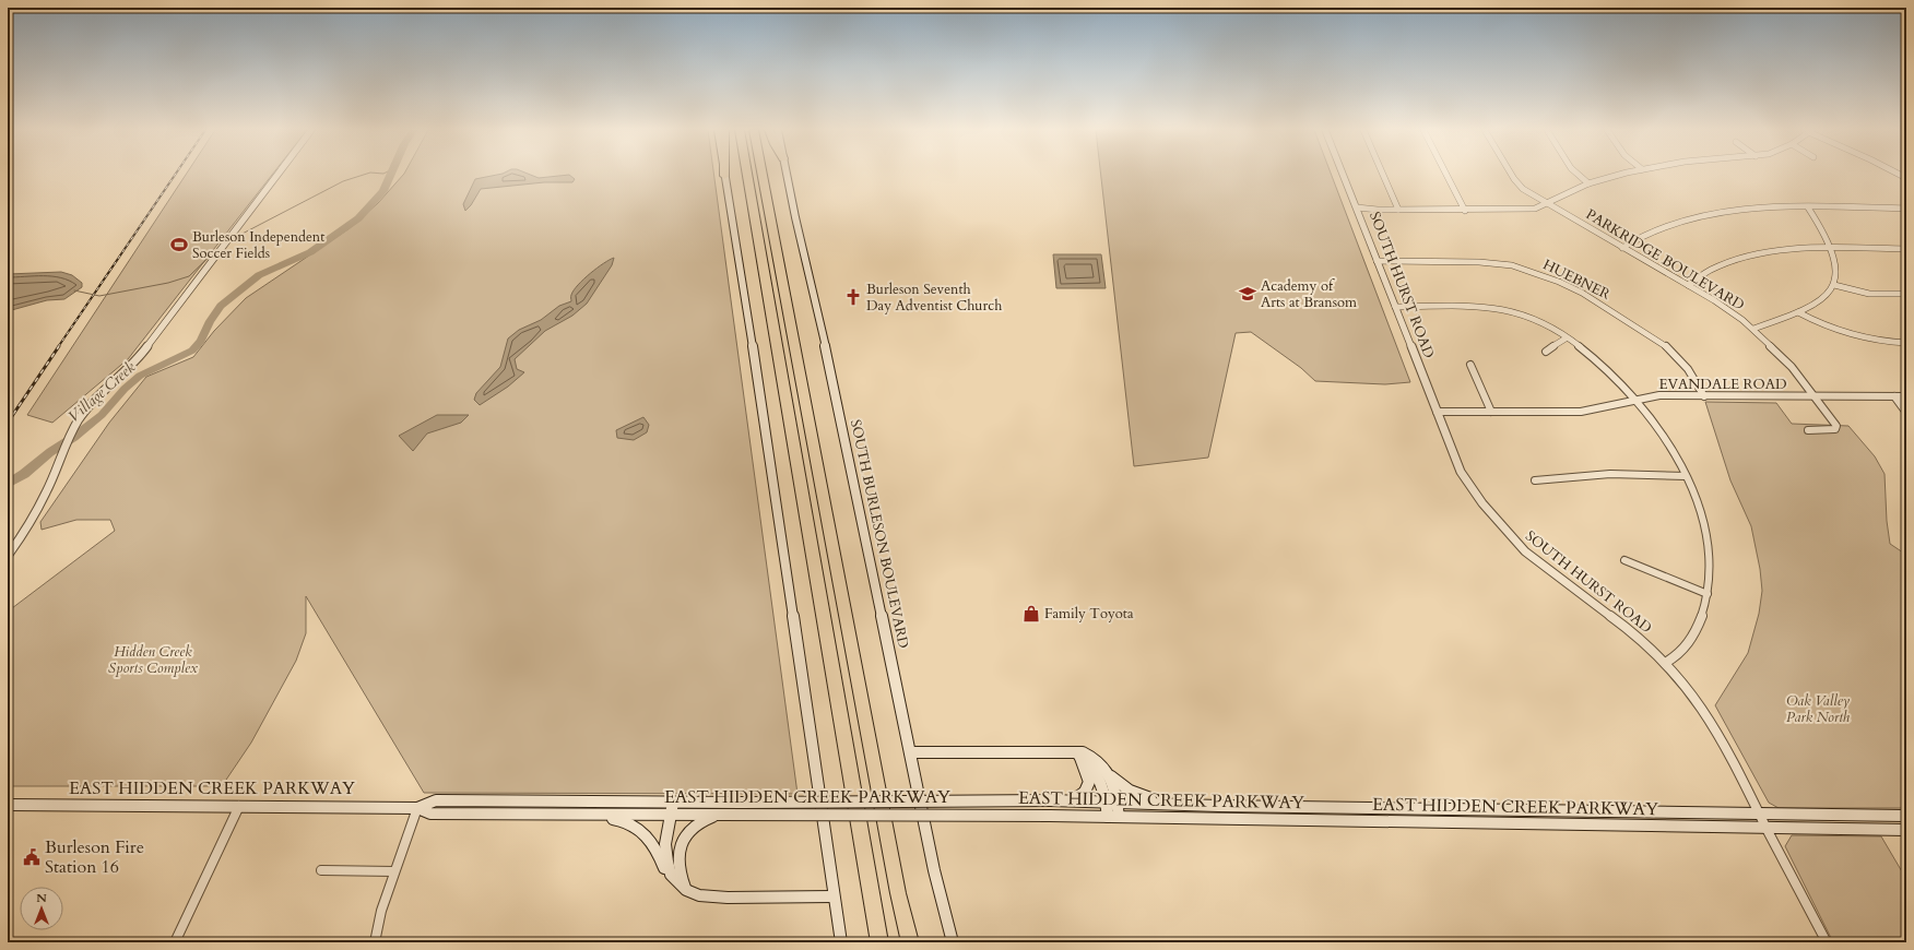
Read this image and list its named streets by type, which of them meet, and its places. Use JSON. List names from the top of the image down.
{
  "streets": {
    "main road": ["SOUTH BURLESON BOULEVARD", "EAST HIDDEN CREEK PARKWAY"],
    "street": [
      "PARKRIDGE BOULEVARD",
      "HUEBNER",
      "SOUTH HURST ROAD",
      "EVANDALE ROAD"
    ]
  },
  "crossings": [
    ["PARKRIDGE BOULEVARD", "EVANDALE ROAD"],
    ["HUEBNER", "SOUTH HURST ROAD"],
    ["HUEBNER", "EVANDALE ROAD"],
    ["SOUTH HURST ROAD", "EVANDALE ROAD"],
    ["SOUTH HURST ROAD", "EAST HIDDEN CREEK PARKWAY"]
  ],
  "water": ["Village Creek"],
  "parks": ["Hidden Creek Sports Complex", "Oak Valley Park North"],
  "places": {
    "sports": ["Burleson Independent Soccer Fields"],
    "school or university": ["Academy of Arts at Bransom"],
    "church": ["Burleson Seventh Day Adventist Church"],
    "shop": ["Family Toyota"],
    "public building": ["Burleson Fire Station 16"]
  },
  "north": "top"
}
